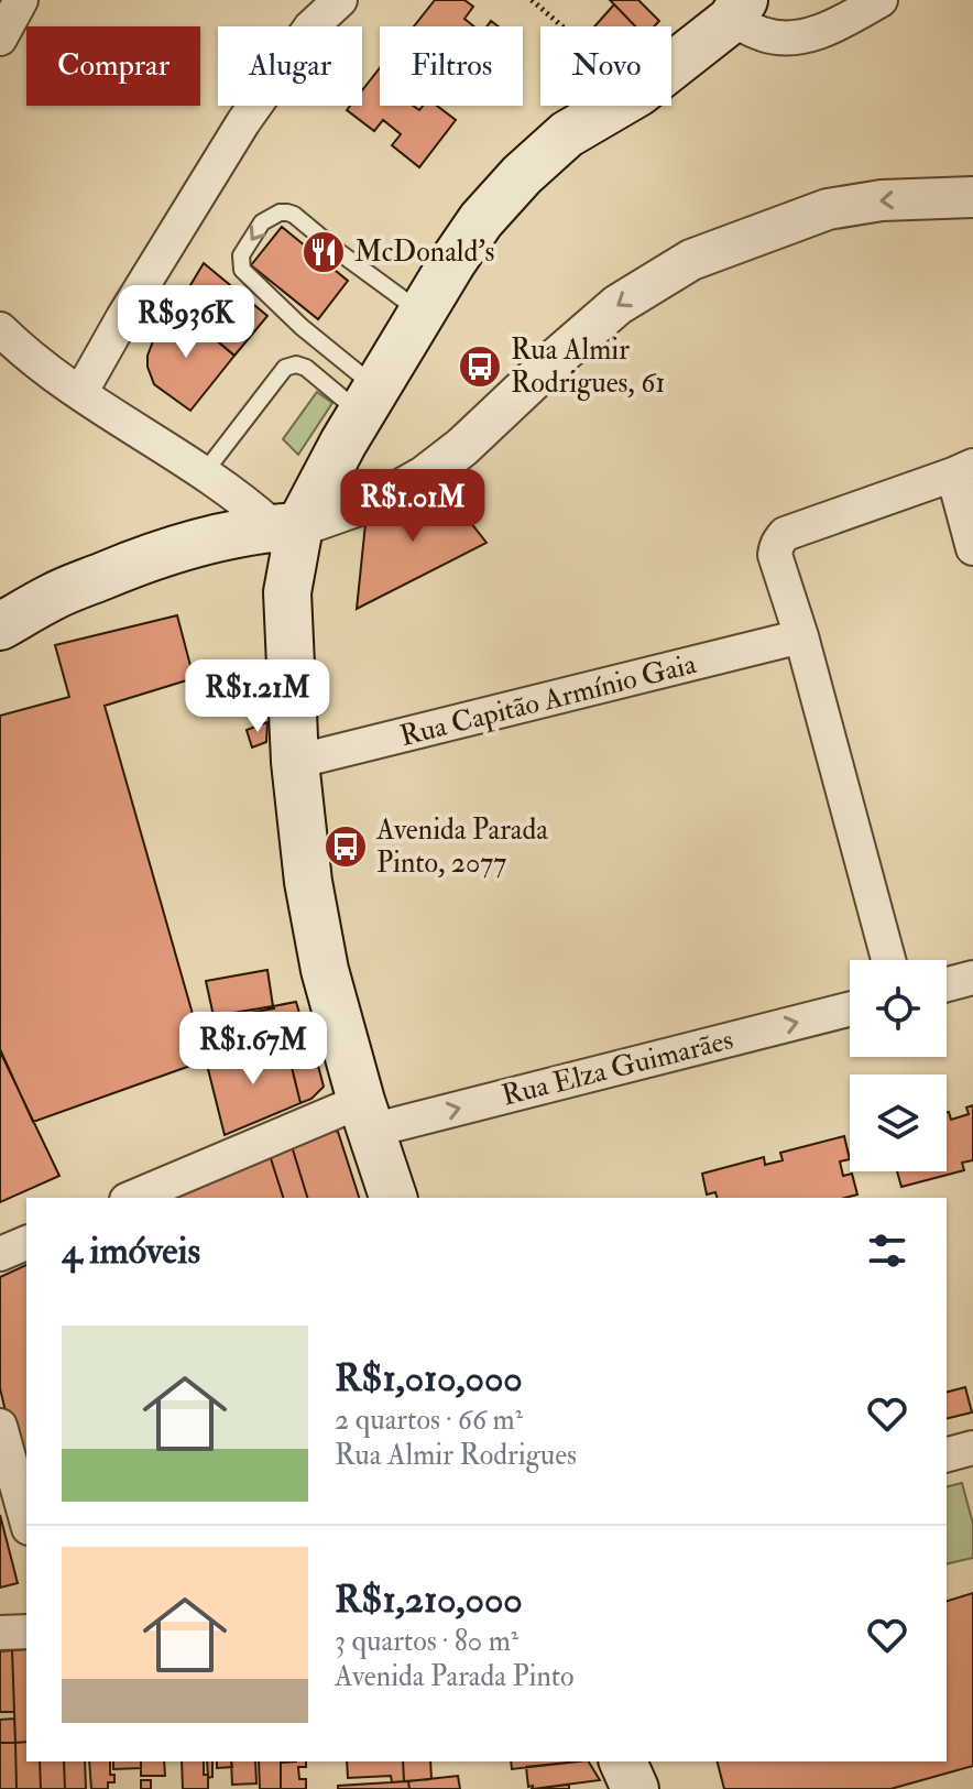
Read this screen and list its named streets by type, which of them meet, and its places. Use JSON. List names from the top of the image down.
{
  "streets": {
    "street": ["Rua Capitão Armínio Gaia", "Rua Elza Guimarães"]
  },
  "one_way": ["Rua Elza Guimarães"],
  "places": {
    "restaurant": ["McDonald's"],
    "bus stop": ["Rua Almir Rodrigues, 61", "Avenida Parada Pinto, 2077"]
  },
  "page": {
    "chip": [
      "Comprar",
      "Alugar",
      "Filtros",
      "Novo"
    ],
    "price": [
      "R$936K",
      "R$1.01M",
      "R$1.21M",
      "R$1.67M"
    ],
    "heading": "4 imóveis",
    "list": [
      {
        "name": "R$1,010,000",
        "note": "2 quartos · 66 m² · Rua Almir Rodrigues"
      },
      {
        "name": "R$1,210,000",
        "note": "3 quartos · 80 m² · Avenida Parada Pinto"
      }
    ]
  }
}
